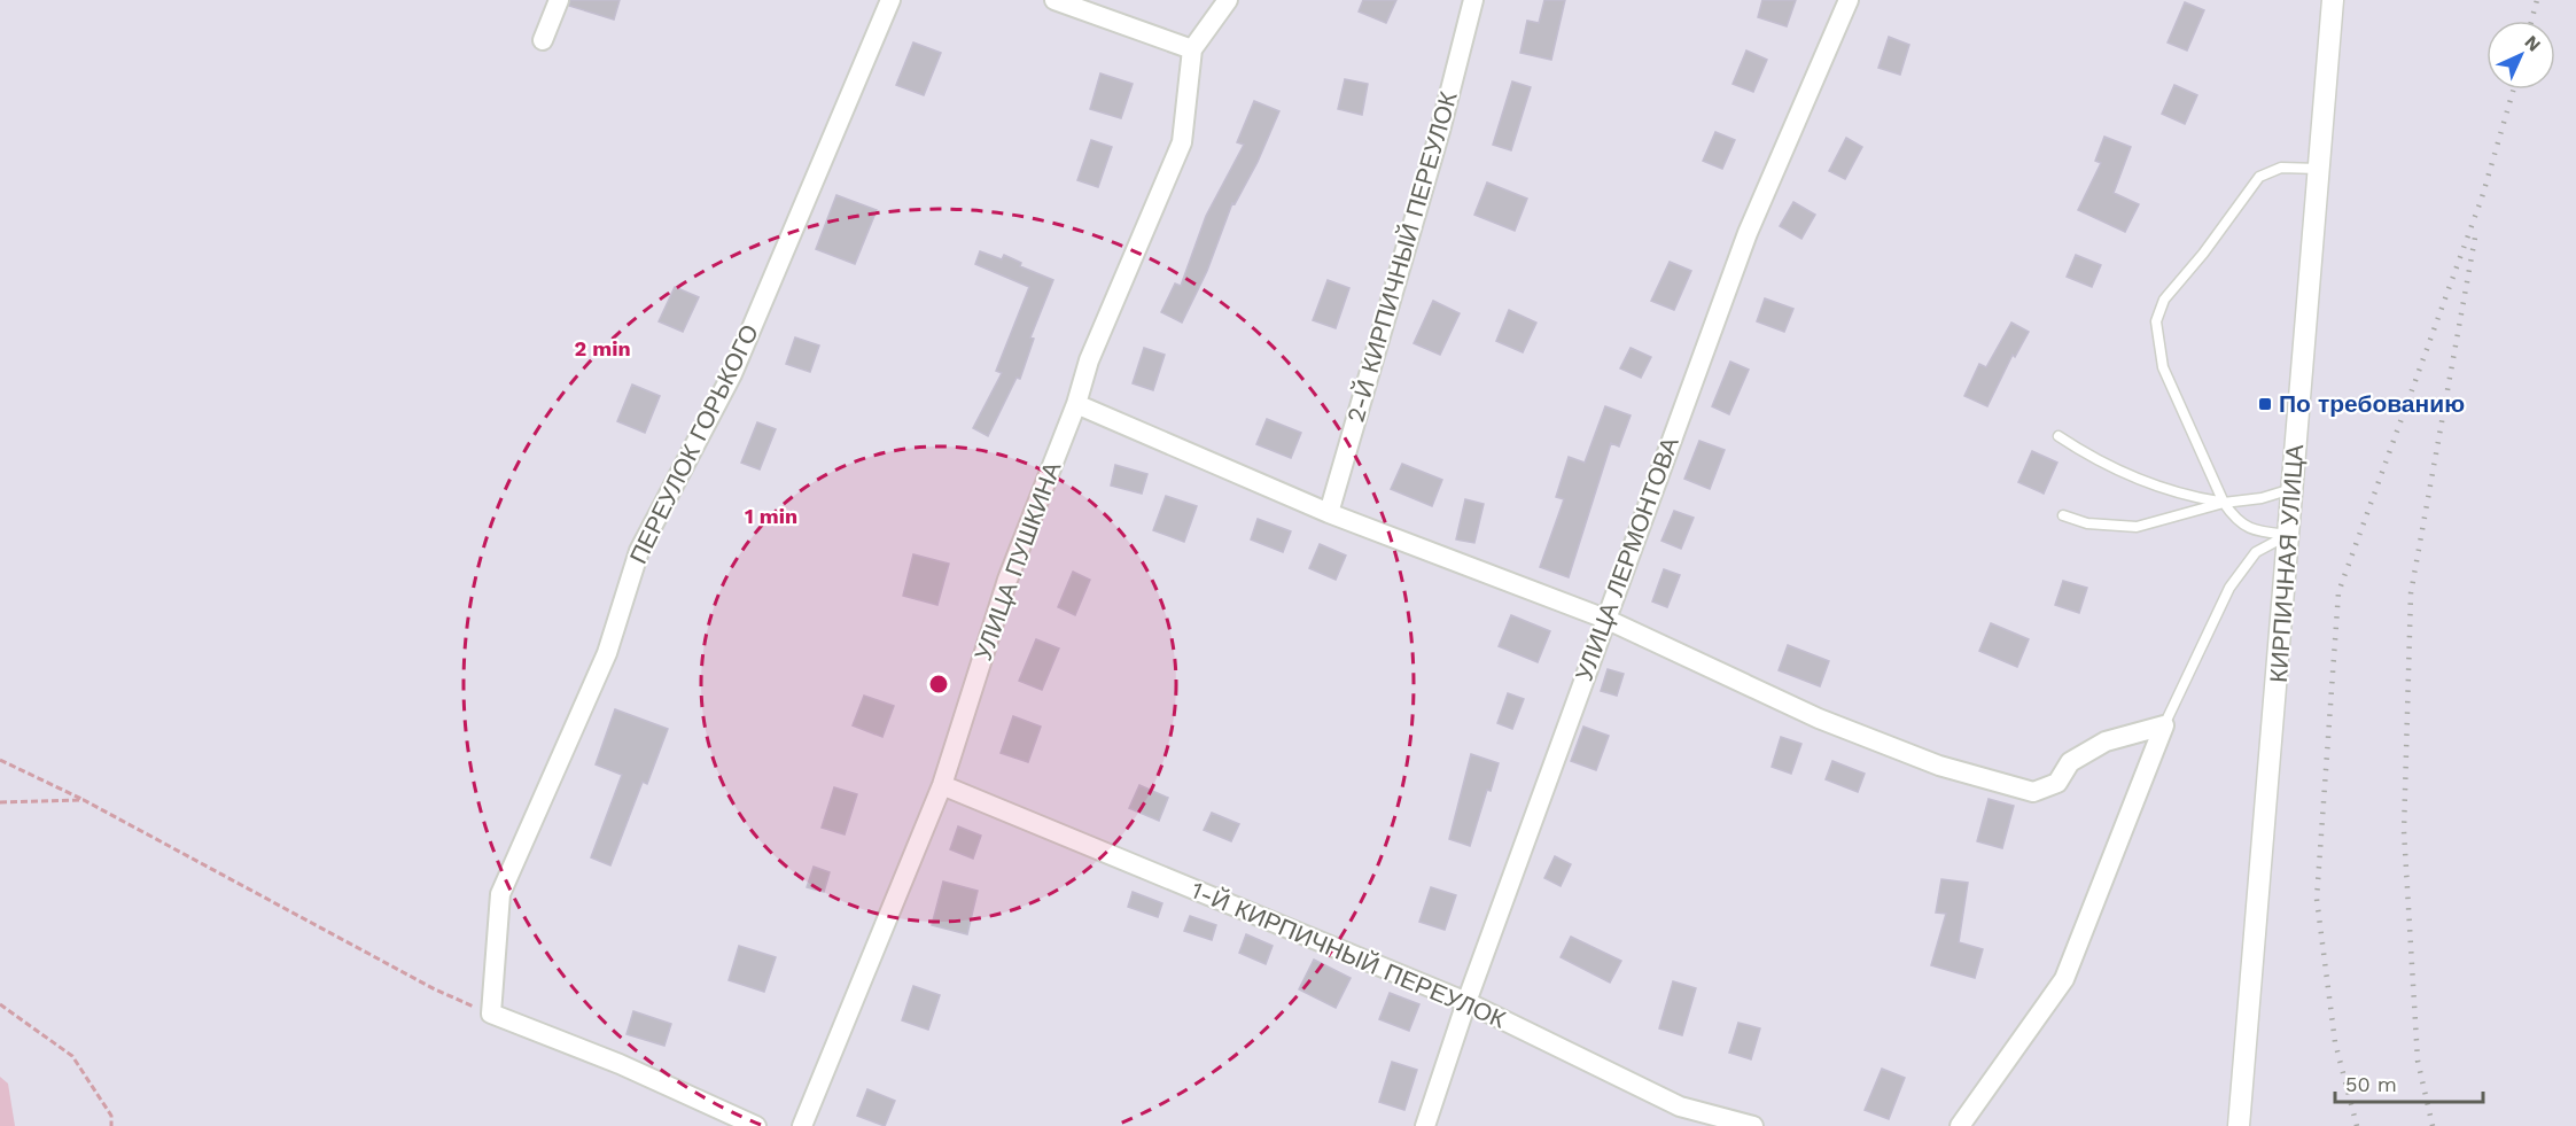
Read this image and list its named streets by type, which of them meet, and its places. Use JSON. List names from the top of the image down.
{
  "streets": {
    "street": [
      "2-Й КИРПИЧНЫЙ ПЕРЕУЛОК",
      "ПЕРЕУЛОК ГОРЬКОГО",
      "УЛИЦА ЛЕРМОНТОВА",
      "УЛИЦА ПУШКИНА",
      "КИРПИЧНАЯ УЛИЦА",
      "1-Й КИРПИЧНЫЙ ПЕРЕУЛОК"
    ]
  },
  "crossings": [
    ["УЛИЦА ЛЕРМОНТОВА", "1-Й КИРПИЧНЫЙ ПЕРЕУЛОК"],
    ["УЛИЦА ПУШКИНА", "1-Й КИРПИЧНЫЙ ПЕРЕУЛОК"]
  ],
  "places": {
    "transit": ["По требованию"]
  },
  "scale_bar": "50 m",
  "north": "top right",
  "rings": ["2 min", "1 min"]
}
